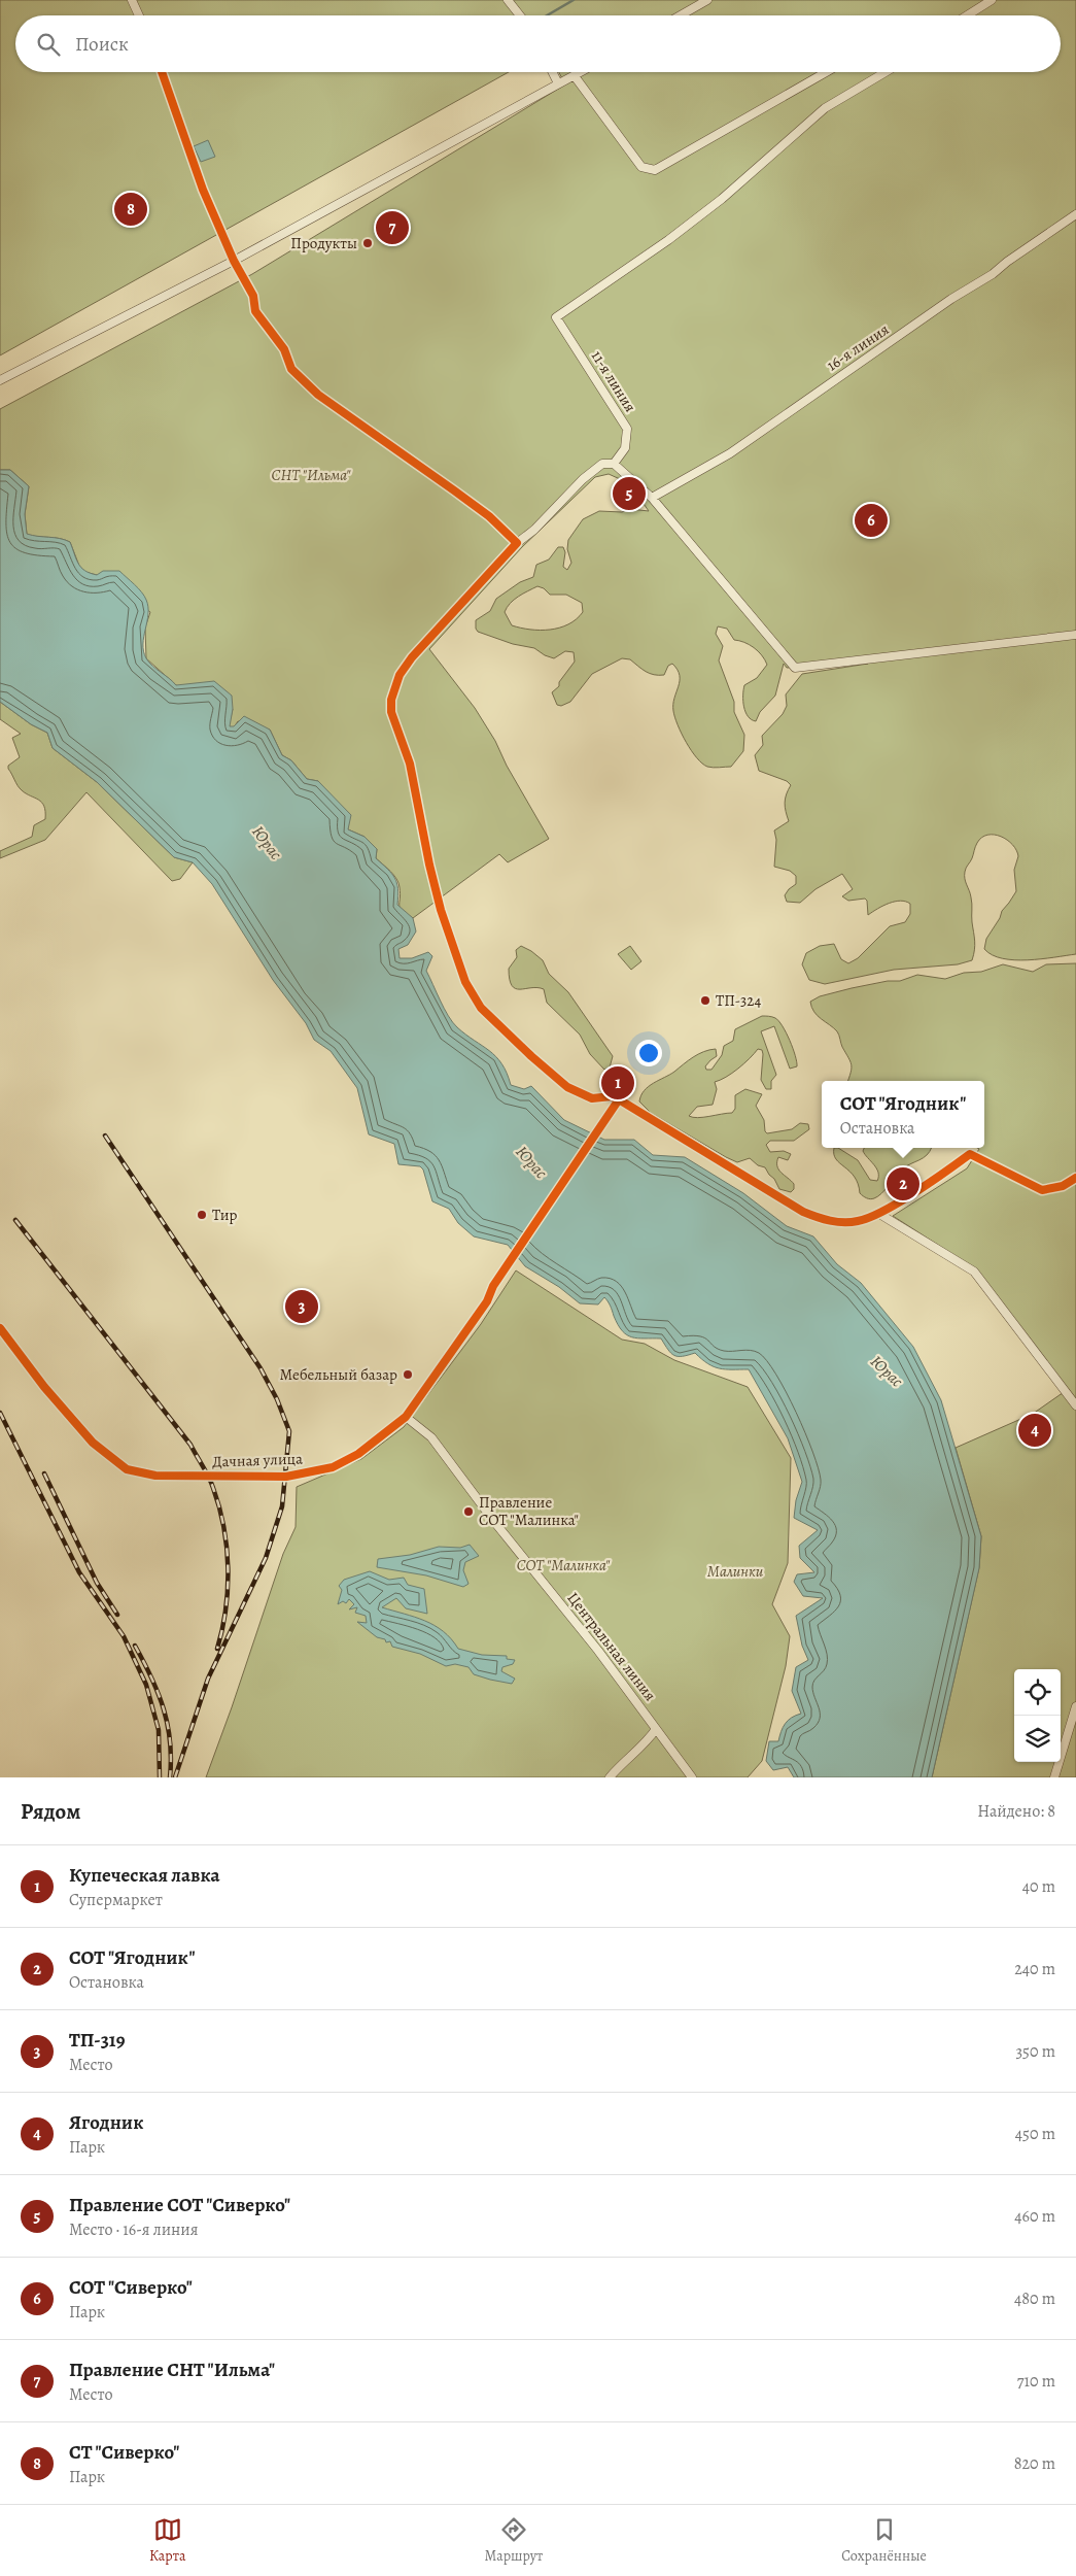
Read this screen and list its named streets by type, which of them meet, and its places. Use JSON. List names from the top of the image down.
{
  "streets": {
    "street": [
      "16-я линия",
      "11-я линия",
      "Дачная улица",
      "Центральная линия"
    ]
  },
  "crossings": [
    ["Дачная улица", "Центральная линия"]
  ],
  "water": ["Юрас"],
  "parks": ["СНТ \"Ильма\"", "СОТ \"Малинка\"", "Малинки"],
  "places": [
    "Продукты",
    "ТП-324",
    "Тир",
    "Мебельный базар",
    "Правление СОТ \"Малинка\""
  ],
  "page": {
    "search": "Поиск",
    "pins": [
      "8",
      "7",
      "5",
      "6",
      "1",
      "2",
      "3",
      "4"
    ],
    "popup": ["СОТ \"Ягодник\"", "Остановка"],
    "heading": ["Рядом", "Найдено: 8"],
    "list": [
      {
        "mark": "1",
        "name": "Купеческая лавка",
        "note": "Супермаркет",
        "value": "40 m"
      },
      {
        "mark": "2",
        "name": "СОТ \"Ягодник\"",
        "note": "Остановка",
        "value": "240 m"
      },
      {
        "mark": "3",
        "name": "ТП-319",
        "note": "Место",
        "value": "350 m"
      },
      {
        "mark": "4",
        "name": "Ягодник",
        "note": "Парк",
        "value": "450 m"
      },
      {
        "mark": "5",
        "name": "Правление СОТ \"Сиверко\"",
        "note": "Место · 16-я линия",
        "value": "460 m"
      },
      {
        "mark": "6",
        "name": "СОТ \"Сиверко\"",
        "note": "Парк",
        "value": "480 m"
      },
      {
        "mark": "7",
        "name": "Правление СНТ \"Ильма\"",
        "note": "Место",
        "value": "710 m"
      },
      {
        "mark": "8",
        "name": "СТ \"Сиверко\"",
        "note": "Парк",
        "value": "820 m"
      }
    ],
    "nav": ["Карта", "Маршрут", "Сохранённые"]
  }
}
